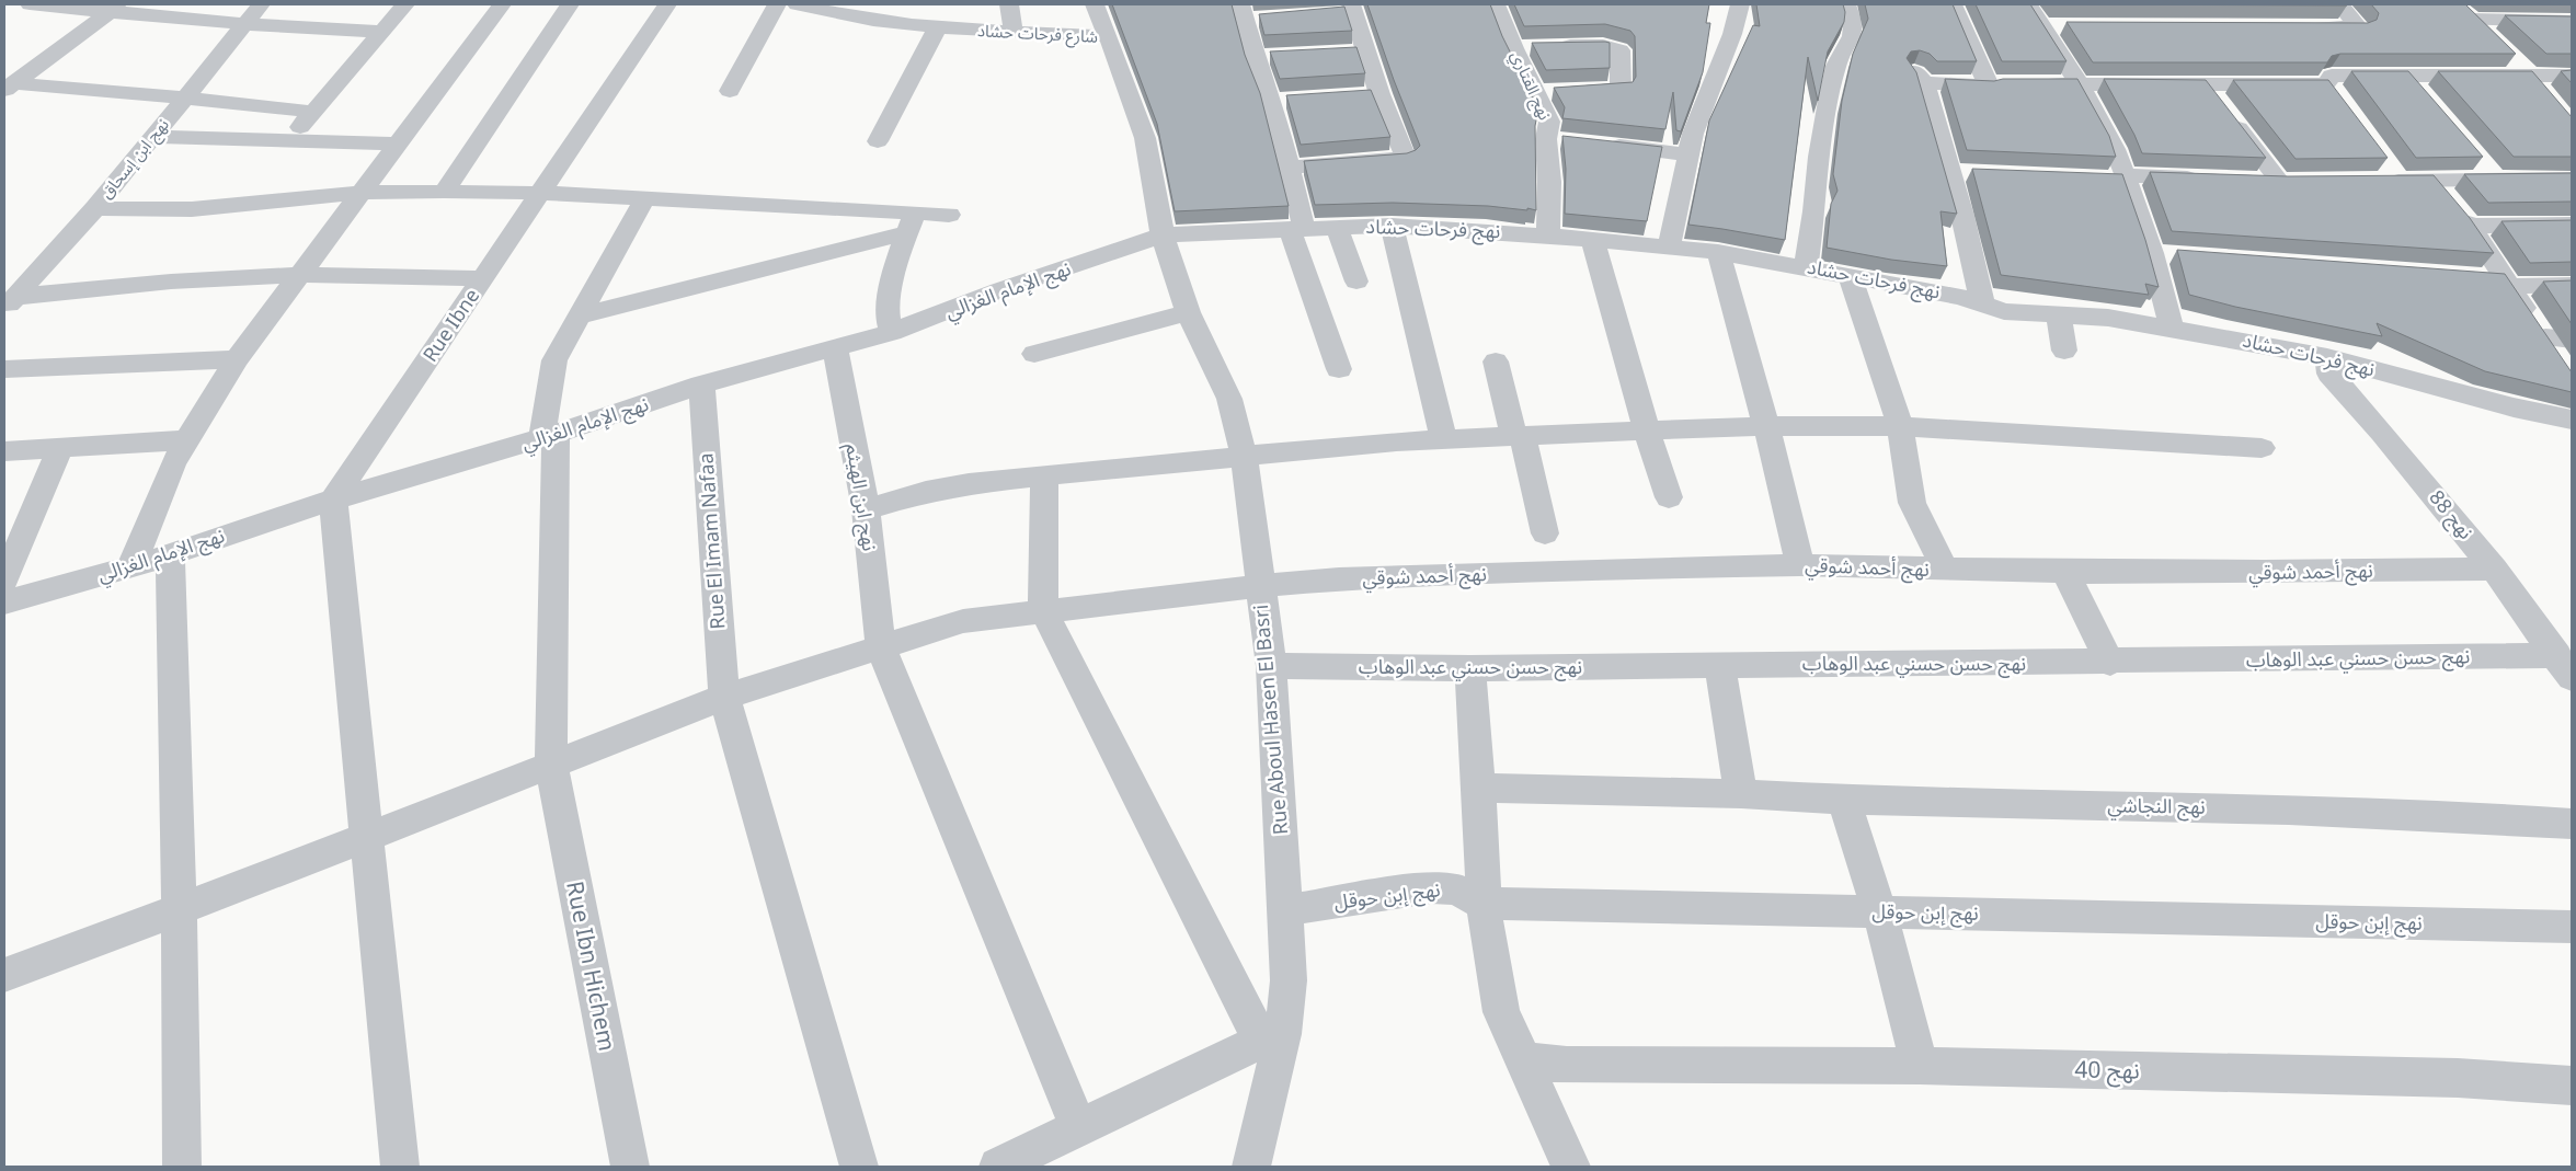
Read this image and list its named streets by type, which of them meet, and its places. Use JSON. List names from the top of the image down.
{
  "streets": {
    "street": [
      "شارع فرحات حشاد",
      "نهج القتاري",
      "نهج ابن إسحاق",
      "نهج فرحات حشاد",
      "نهج الإمام الغزالي",
      "Rue Ibne",
      "نهج ابن الهيثم",
      "نهج 88",
      "Rue El Imam Nafaa",
      "نهج أحمد شوقي",
      "نهج حسن حسني عبد الوهاب",
      "Rue Aboul Hasen El Basri",
      "نهج النجاشي",
      "نهج إبن حوقل",
      "Rue Ibn Hichem",
      "نهج 40"
    ]
  },
  "crossings": [
    ["شارع فرحات حشاد", "نهج فرحات حشاد"],
    ["شارع فرحات حشاد", "نهج الإمام الغزالي"],
    ["شارع فرحات حشاد", "Rue Aboul Hasen El Basri"],
    ["نهج القتاري", "نهج فرحات حشاد"],
    ["نهج فرحات حشاد", "نهج الإمام الغزالي"],
    ["نهج فرحات حشاد", "نهج 88"],
    ["نهج الإمام الغزالي", "Rue Ibne"],
    ["نهج الإمام الغزالي", "نهج ابن الهيثم"],
    ["نهج الإمام الغزالي", "Rue El Imam Nafaa"],
    ["نهج الإمام الغزالي", "Rue Ibn Hichem"],
    ["نهج ابن الهيثم", "نهج أحمد شوقي"],
    ["نهج 88", "نهج أحمد شوقي"],
    ["نهج 88", "نهج حسن حسني عبد الوهاب"],
    ["Rue El Imam Nafaa", "نهج أحمد شوقي"],
    ["نهج أحمد شوقي", "Rue Aboul Hasen El Basri"],
    ["نهج أحمد شوقي", "Rue Ibn Hichem"],
    ["نهج حسن حسني عبد الوهاب", "Rue Aboul Hasen El Basri"],
    ["Rue Aboul Hasen El Basri", "نهج إبن حوقل"]
  ]
}
